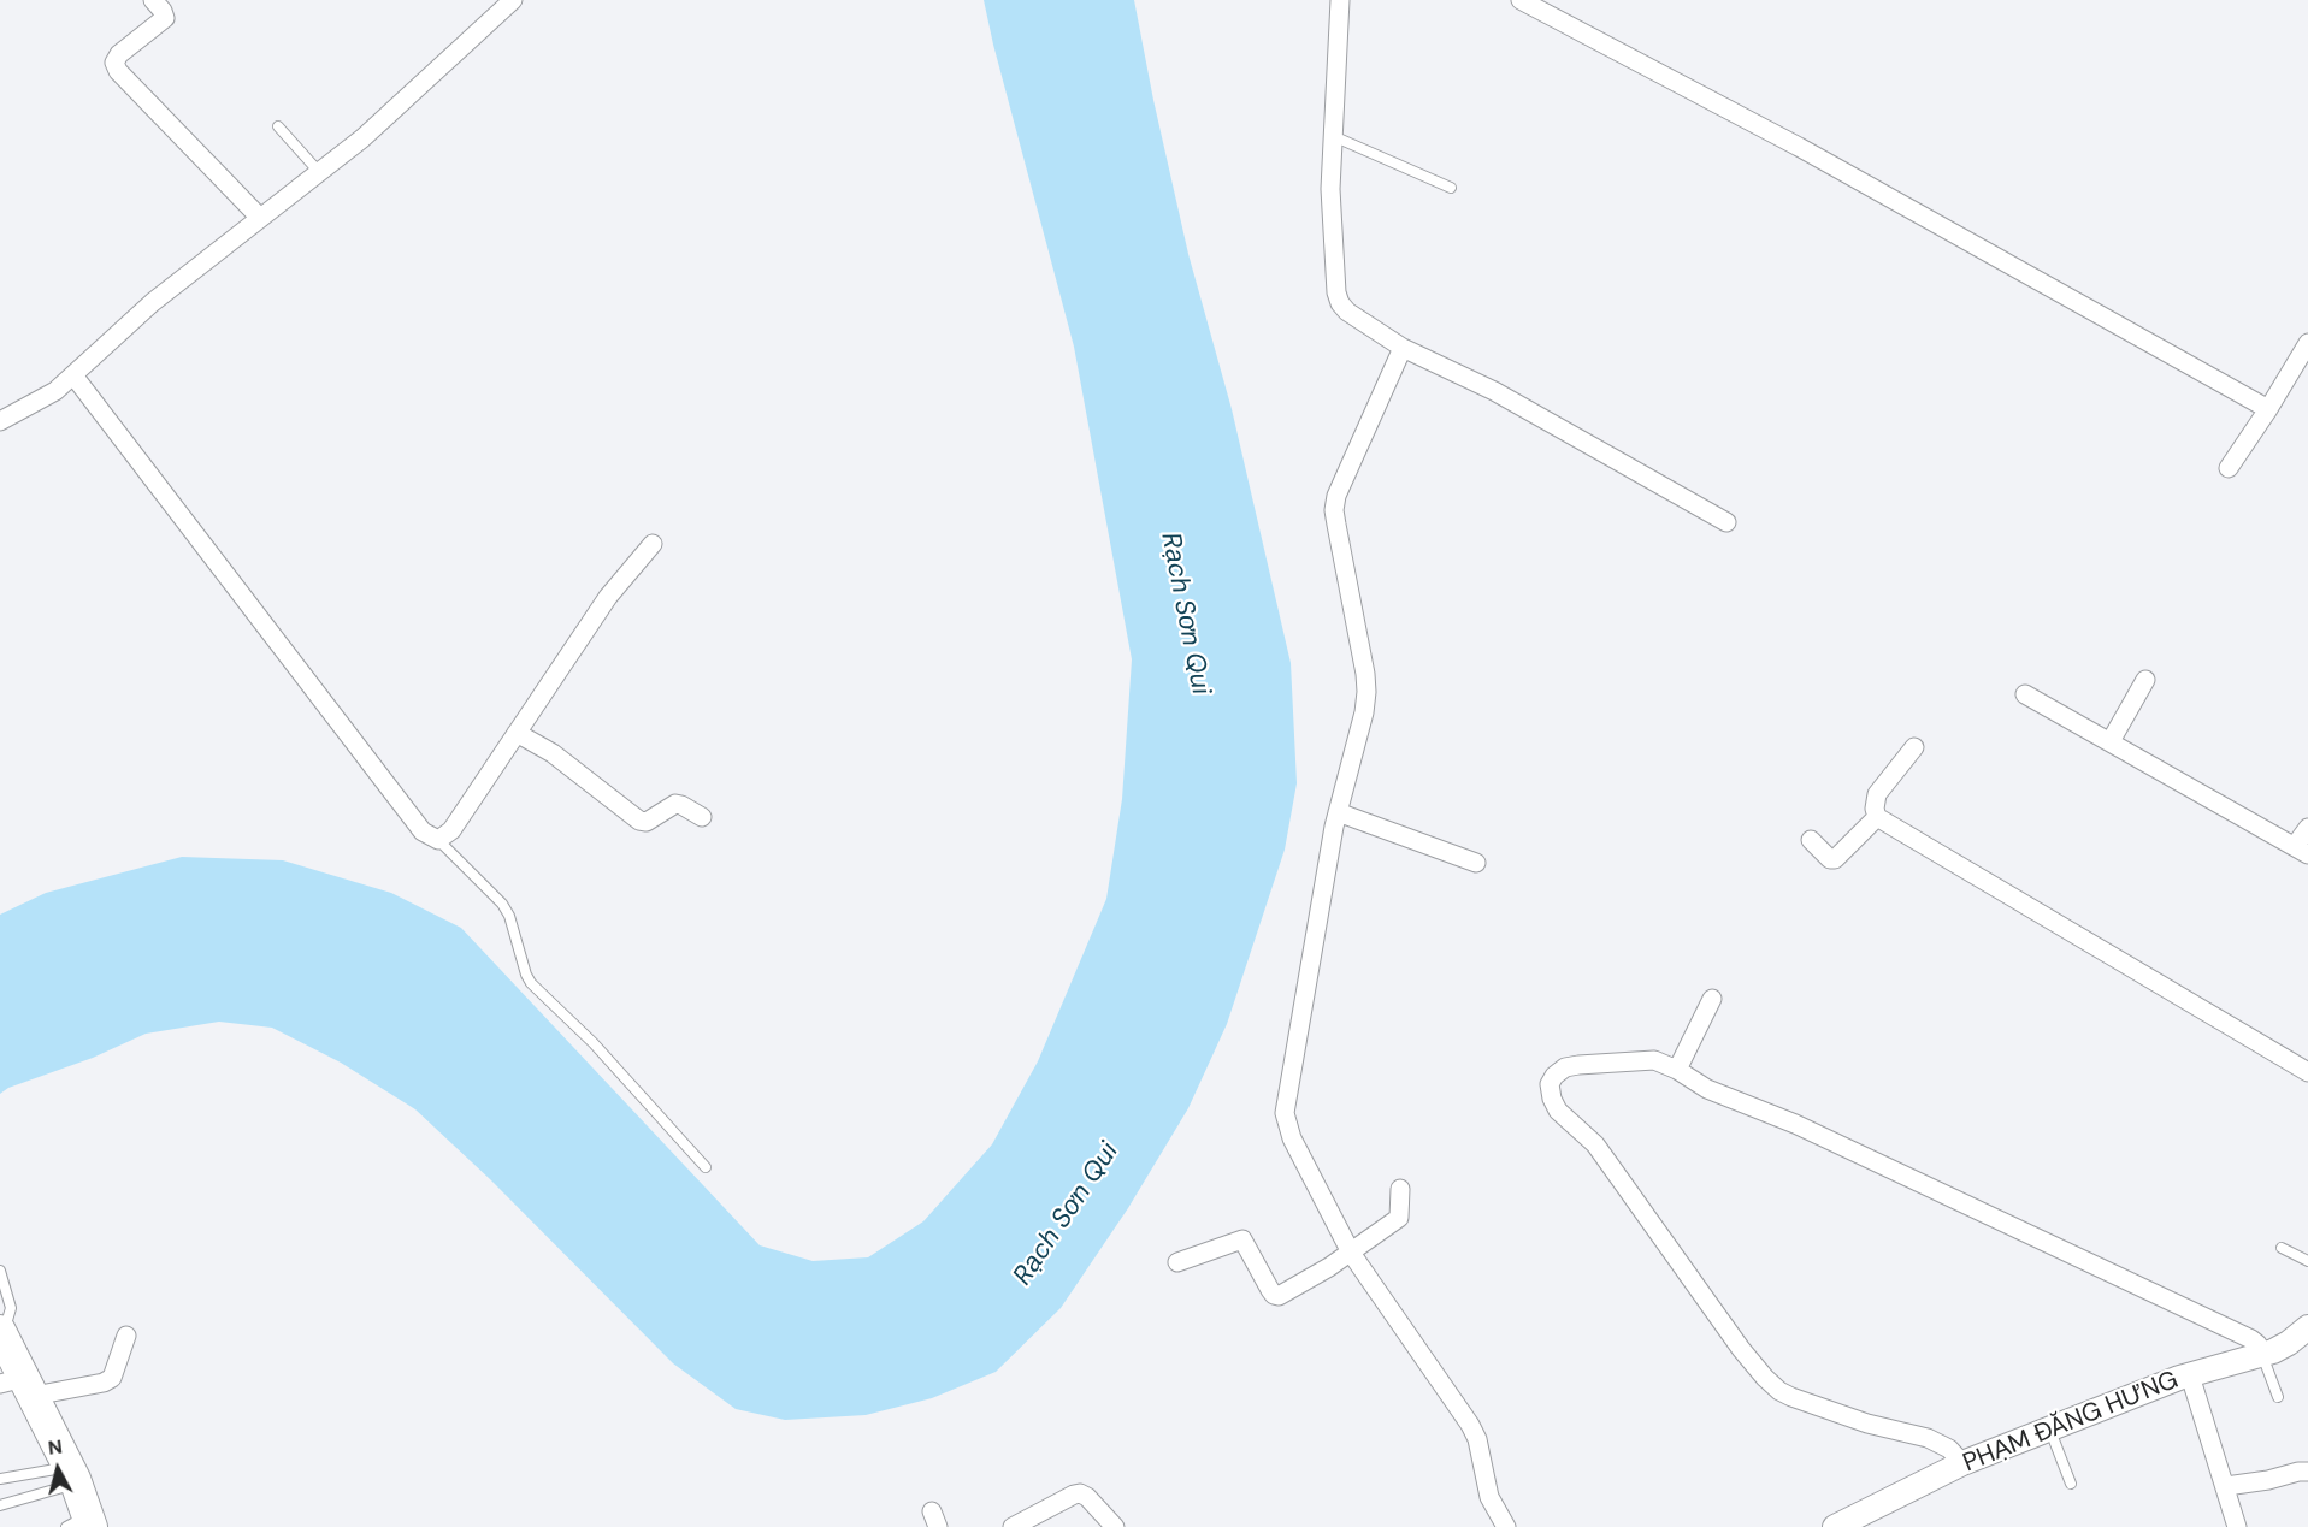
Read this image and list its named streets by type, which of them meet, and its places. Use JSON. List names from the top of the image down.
{
  "streets": {
    "street": ["PHẠM ĐĂNG HƯNG"]
  },
  "water": ["Rạch Sơn Qui"],
  "north": "top"
}
